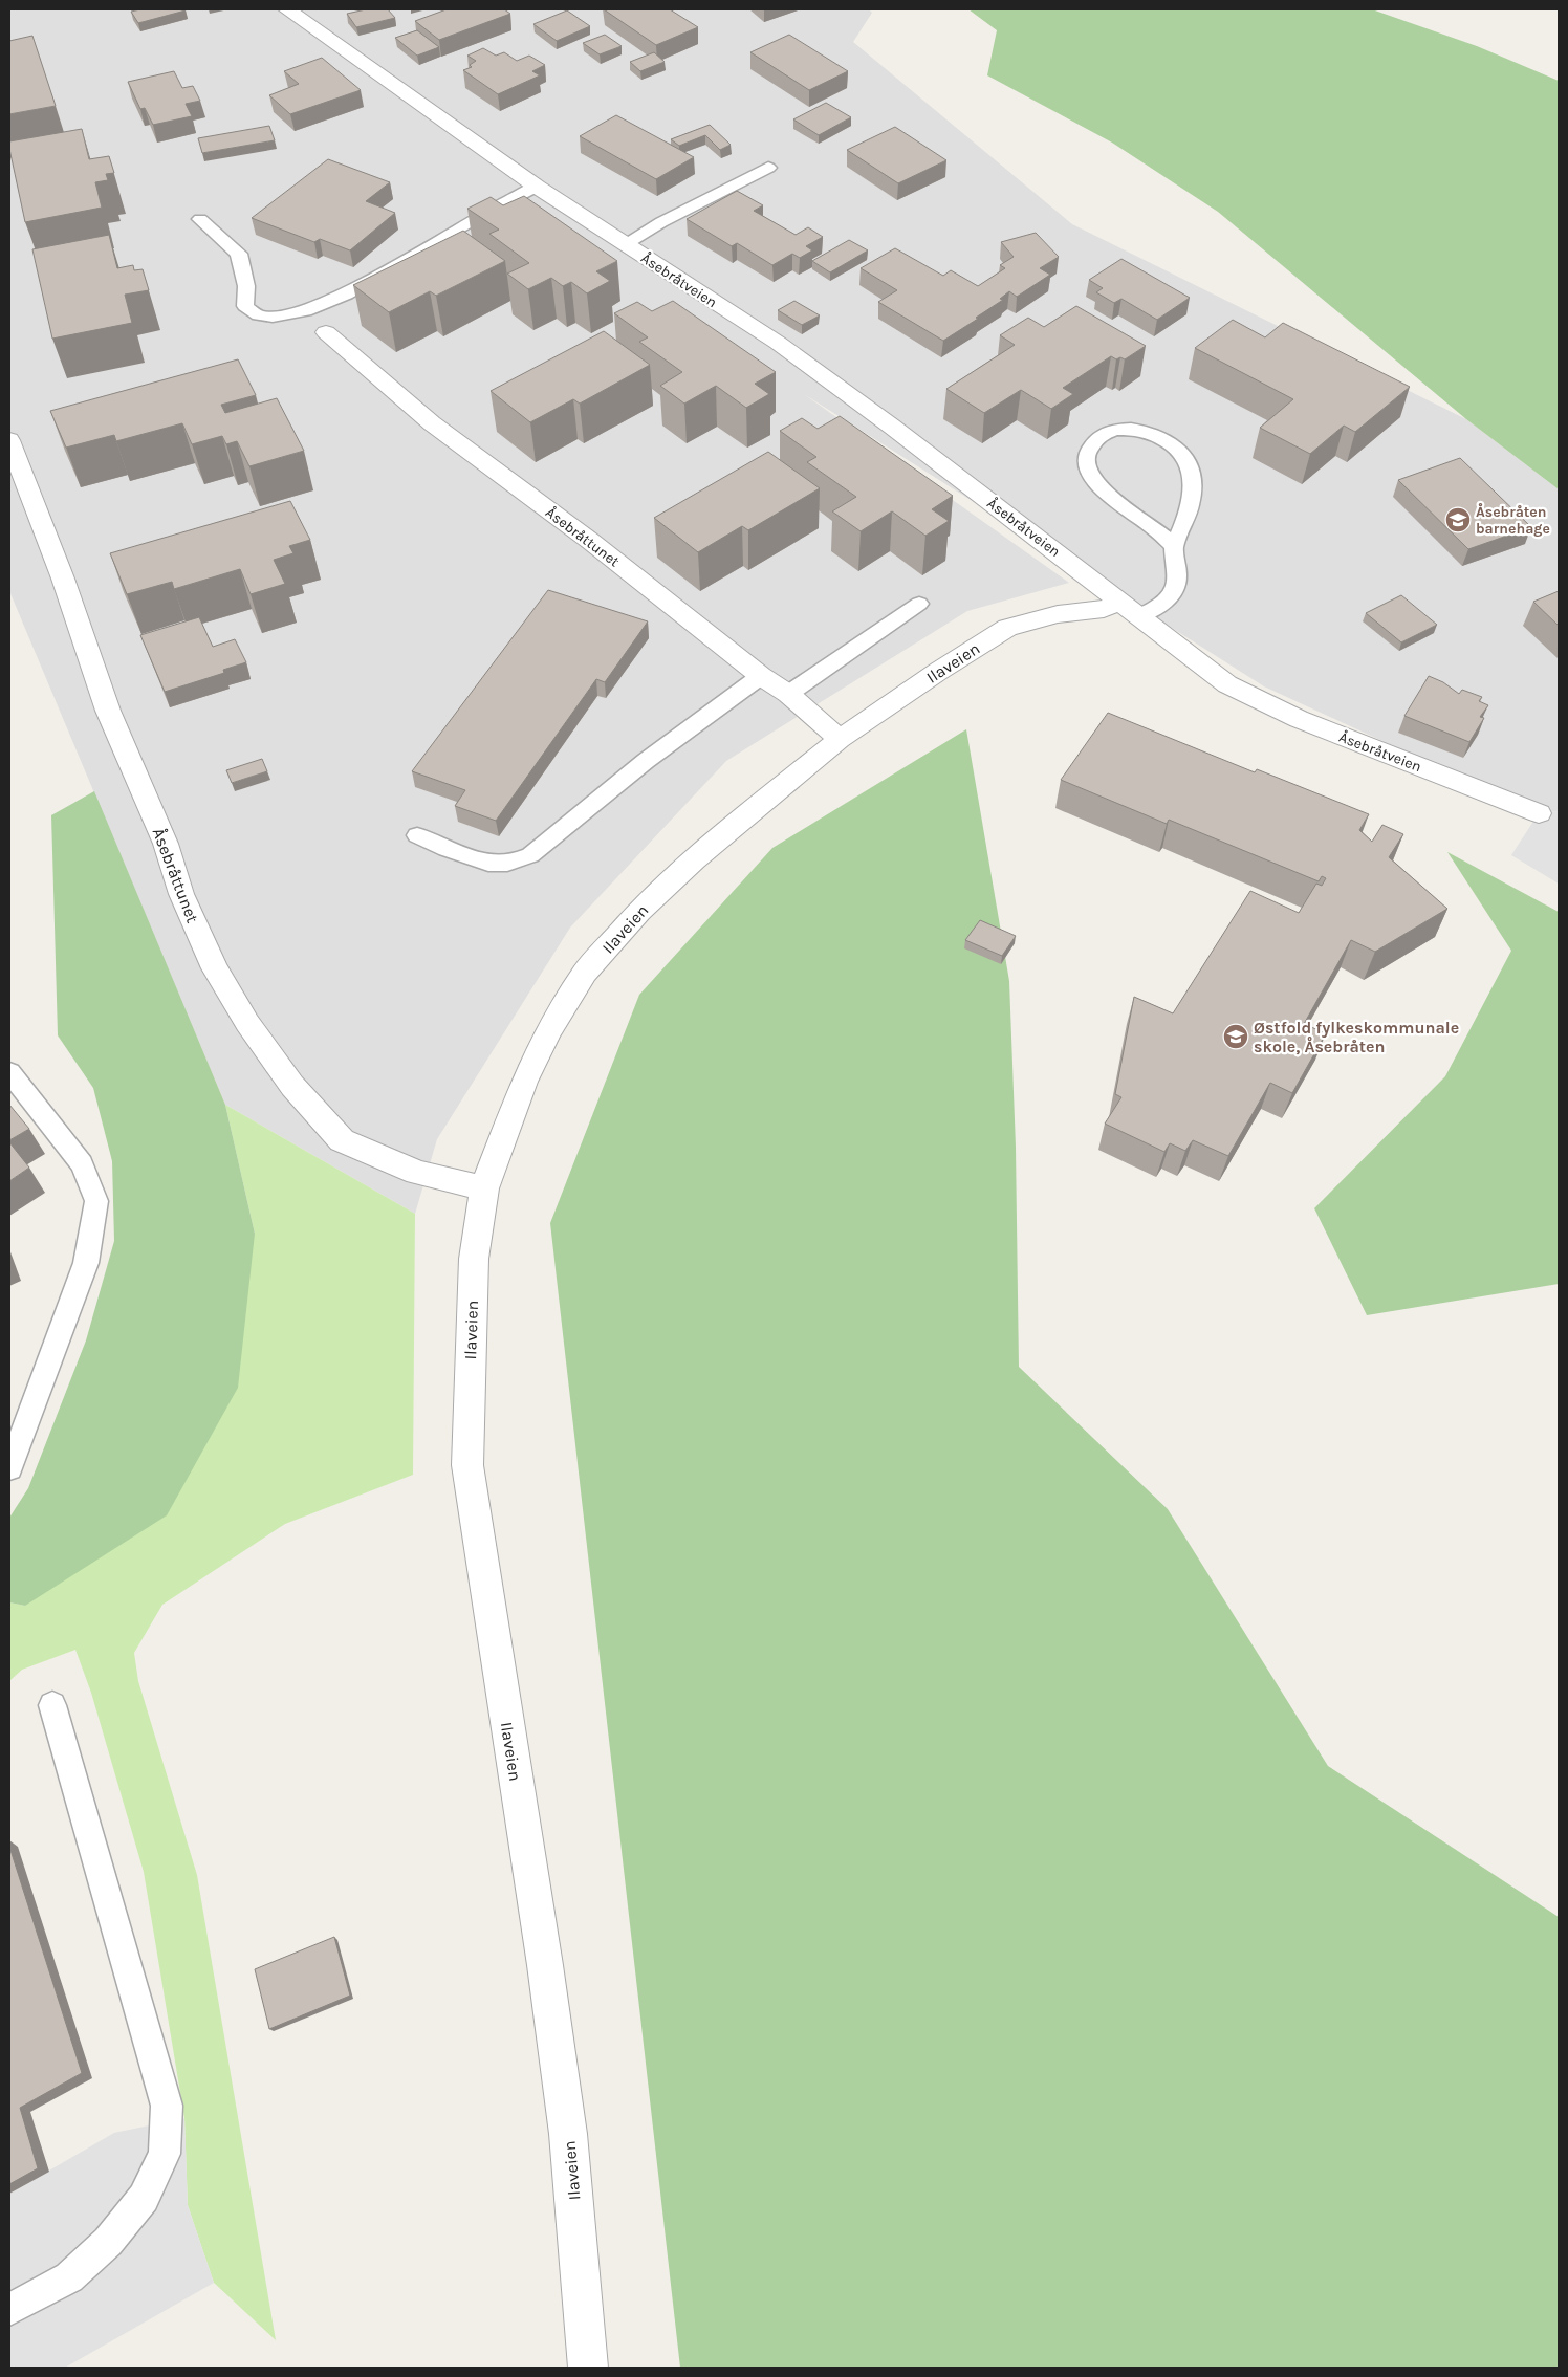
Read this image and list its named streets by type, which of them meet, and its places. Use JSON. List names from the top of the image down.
{
  "streets": {
    "street": ["Åsebråtveien", "Åsebråttunet", "Ilaveien"]
  },
  "crossings": [
    ["Åsebråtveien", "Ilaveien"],
    ["Åsebråttunet", "Ilaveien"]
  ],
  "places": {
    "school or university": ["Åsebråten barnehage", "Østfold fylkeskommunale skole, Åsebråten"]
  }
}
